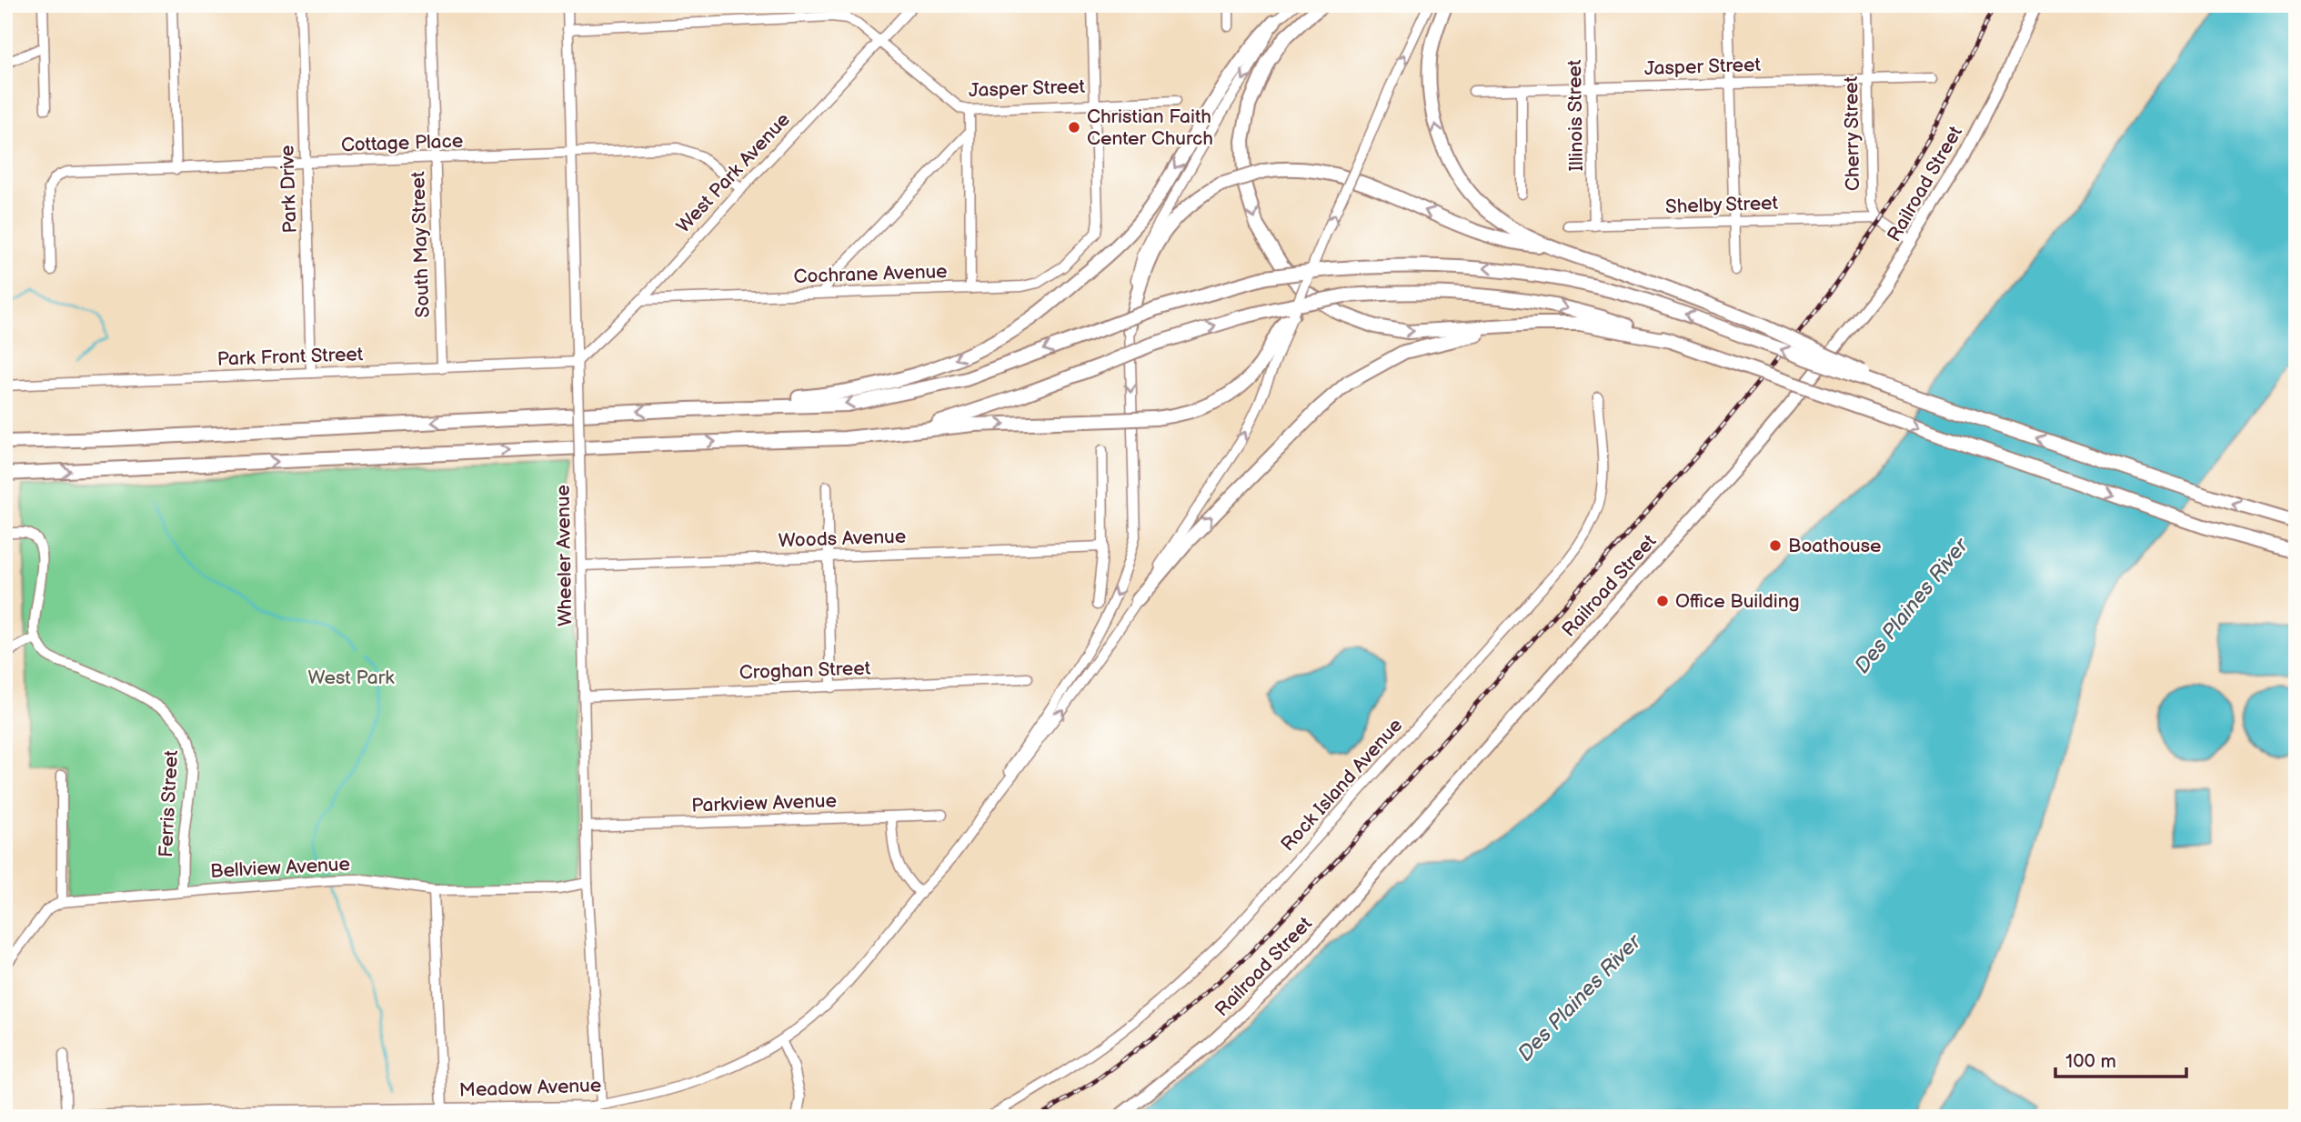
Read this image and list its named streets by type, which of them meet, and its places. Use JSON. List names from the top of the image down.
{
  "streets": {
    "main road": ["Railroad Street"],
    "street": [
      "Jasper Street",
      "Illinois Street",
      "Cherry Street",
      "Cottage Place",
      "West Park Avenue",
      "Park Drive",
      "Shelby Street",
      "South May Street",
      "Cochrane Avenue",
      "Park Front Street",
      "Woods Avenue",
      "Wheeler Avenue",
      "Croghan Street",
      "Rock Island Avenue",
      "Parkview Avenue",
      "Ferris Street",
      "Bellview Avenue",
      "Meadow Avenue"
    ]
  },
  "crossings": [
    ["Jasper Street", "Illinois Street"],
    ["Jasper Street", "Cherry Street"],
    ["Jasper Street", "West Park Avenue"],
    ["Jasper Street", "Cochrane Avenue"],
    ["Jasper Street", "Wheeler Avenue"],
    ["Illinois Street", "Shelby Street"],
    ["Cherry Street", "Shelby Street"],
    ["Cottage Place", "West Park Avenue"],
    ["Cottage Place", "Park Drive"],
    ["Cottage Place", "South May Street"],
    ["Cottage Place", "Wheeler Avenue"],
    ["West Park Avenue", "Cochrane Avenue"],
    ["West Park Avenue", "Park Front Street"],
    ["West Park Avenue", "Wheeler Avenue"],
    ["Park Drive", "Park Front Street"],
    ["South May Street", "Park Front Street"],
    ["Park Front Street", "Wheeler Avenue"],
    ["Woods Avenue", "Wheeler Avenue"],
    ["Wheeler Avenue", "Croghan Street"],
    ["Wheeler Avenue", "Parkview Avenue"],
    ["Wheeler Avenue", "Bellview Avenue"],
    ["Wheeler Avenue", "Meadow Avenue"],
    ["Ferris Street", "Bellview Avenue"]
  ],
  "water": ["Des Plaines River"],
  "parks": ["West Park"],
  "places": ["Christian Faith Center Church", "Boathouse", "Office Building"],
  "scale_bar": "100 m"
}
